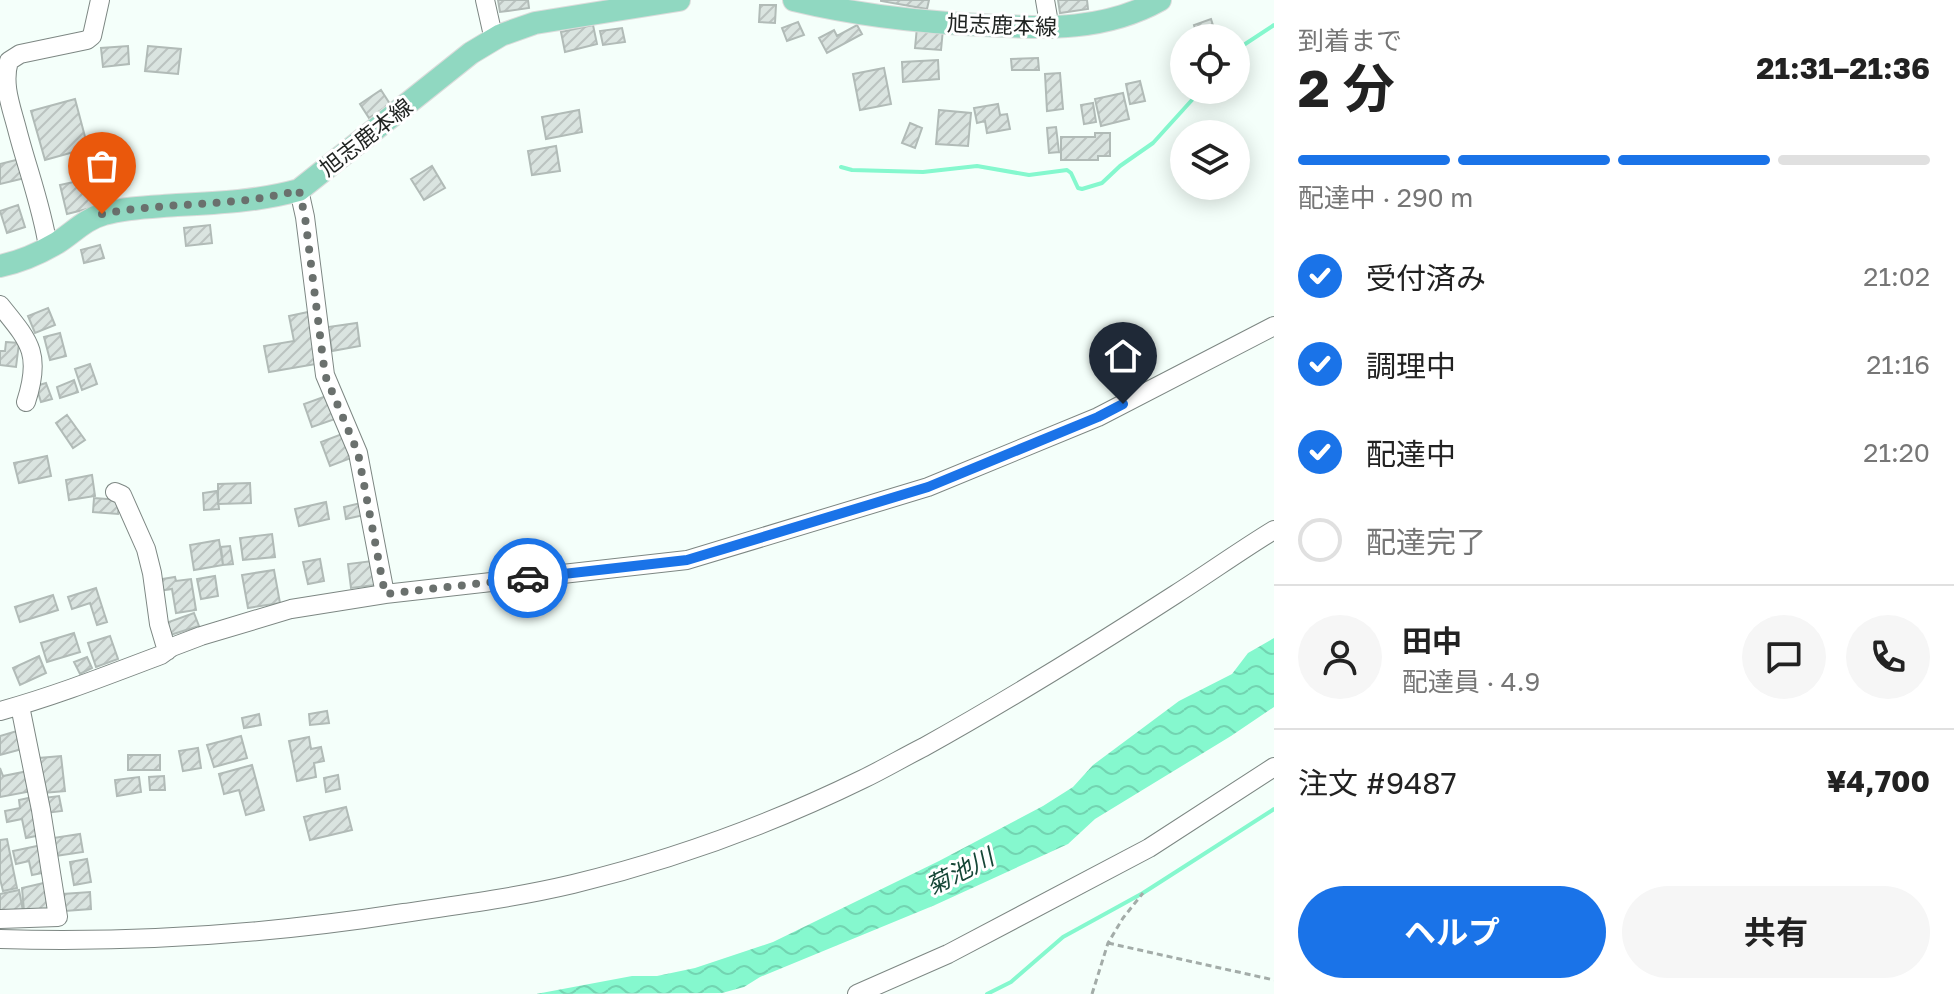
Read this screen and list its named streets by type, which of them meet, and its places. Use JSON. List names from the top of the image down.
{
  "streets": {
    "main road": ["旭志鹿本線"]
  },
  "water": ["菊池川"],
  "page": {
    "heading": ["2 分", "到着まで", "21:31–21:36"],
    "panel": [
      "田中",
      "配達員 · 4.9",
      "注文 #9487",
      "¥4,700"
    ],
    "bar": "配達中 · 290 m",
    "list": [
      ["受付済み", "21:02"],
      ["調理中", "21:16"],
      ["配達中", "21:20"],
      "配達完了"
    ],
    "buttons": ["ヘルプ", "共有"]
  }
}
